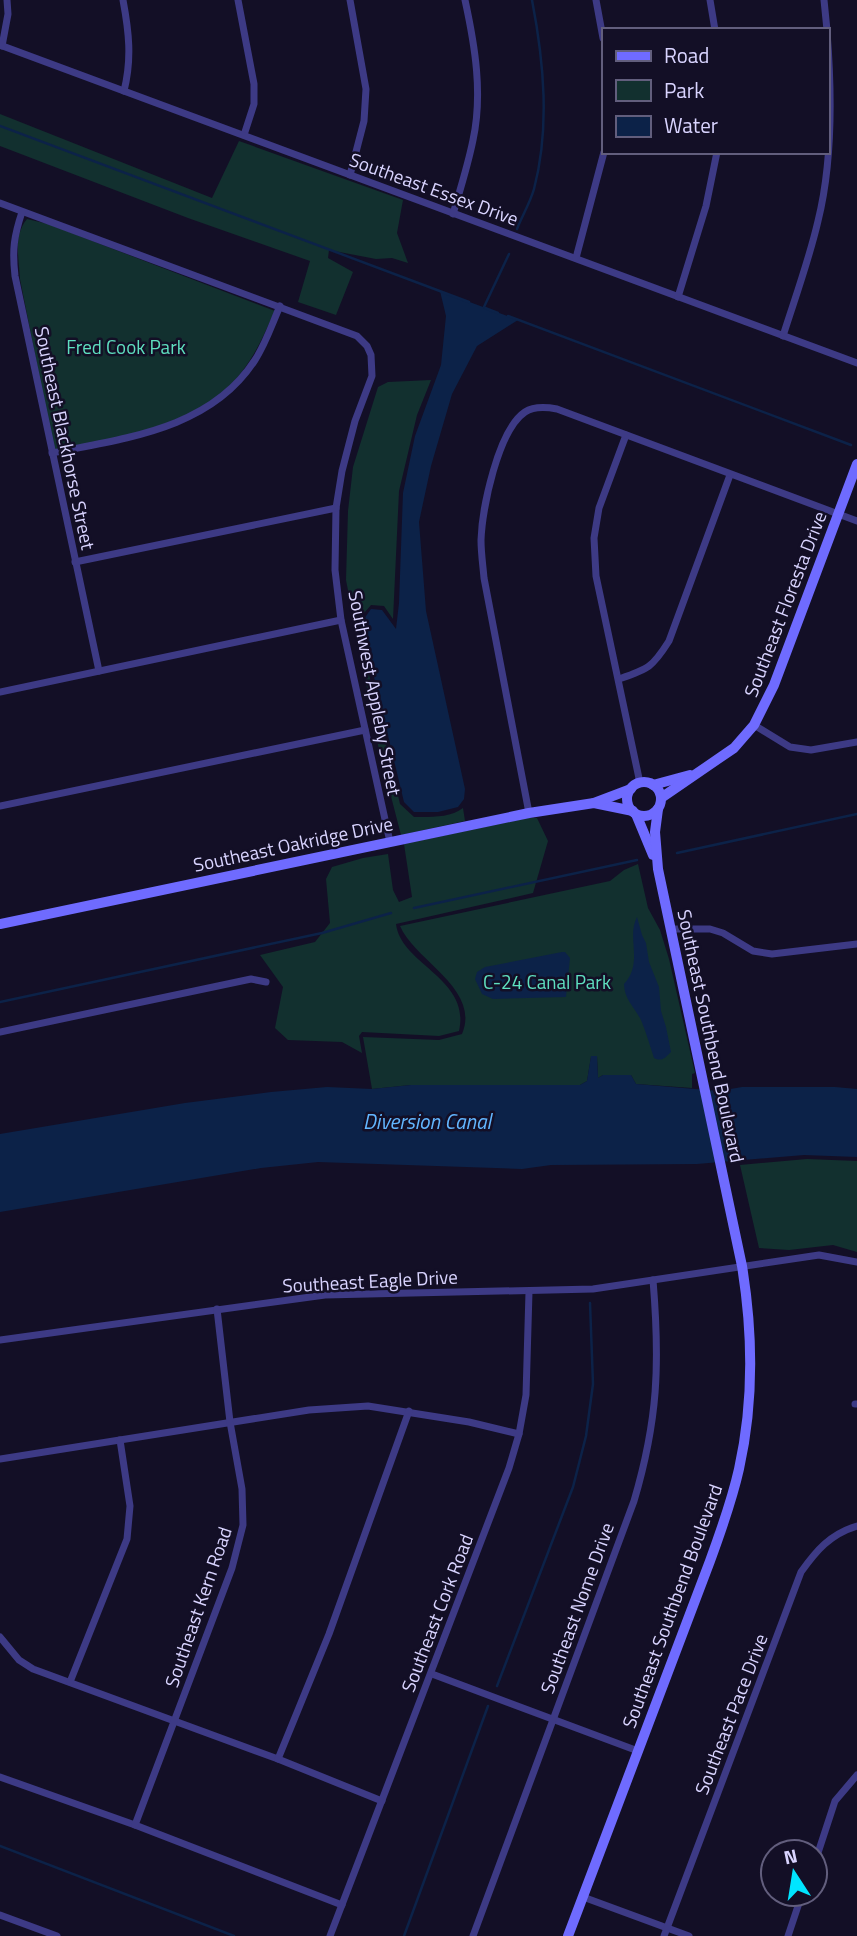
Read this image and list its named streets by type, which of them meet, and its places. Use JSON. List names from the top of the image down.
{
  "streets": {
    "street": [
      "Southeast Essex Drive",
      "Southeast Blackhorse Street",
      "Southeast Floresta Drive",
      "Southwest Appleby Street",
      "Southeast Oakridge Drive",
      "Southeast Southbend Boulevard",
      "Southeast Eagle Drive",
      "Southeast Kern Road",
      "Southeast Nome Drive",
      "Southeast Cork Road",
      "Southeast Pace Drive"
    ]
  },
  "crossings": [
    ["Southeast Floresta Drive", "Southeast Oakridge Drive"],
    ["Southeast Floresta Drive", "Southeast Southbend Boulevard"],
    ["Southwest Appleby Street", "Southeast Oakridge Drive"],
    ["Southeast Oakridge Drive", "Southeast Southbend Boulevard"],
    ["Southeast Southbend Boulevard", "Southeast Eagle Drive"],
    ["Southeast Eagle Drive", "Southeast Kern Road"],
    ["Southeast Eagle Drive", "Southeast Nome Drive"],
    ["Southeast Eagle Drive", "Southeast Cork Road"]
  ],
  "water": ["Diversion Canal"],
  "parks": ["Fred Cook Park", "C-24 Canal Park"],
  "legend": ["Road", "Park", "Water"],
  "north": "top"
}
